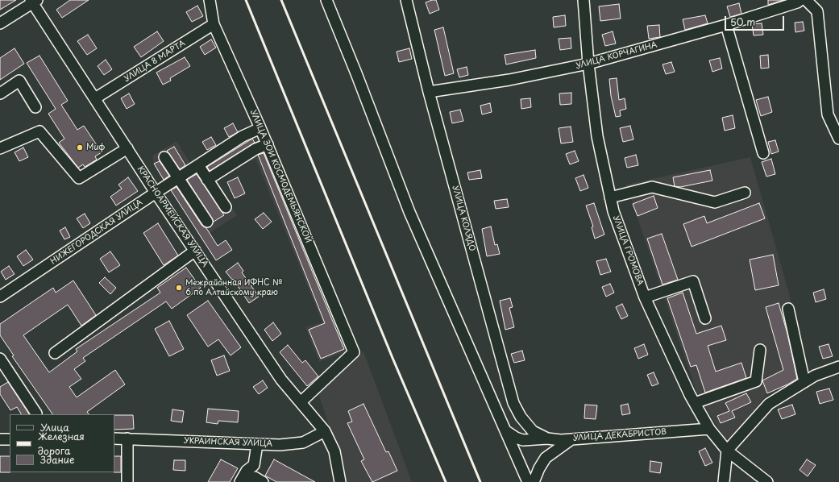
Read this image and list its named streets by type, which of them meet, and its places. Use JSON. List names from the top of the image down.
{
  "streets": {
    "street": [
      "УЛИЦА КОРЧАГИНА",
      "УЛИЦА 8 МАРТА",
      "УЛИЦА ЗОИ КОСМОДЕМЬЯНСКОЙ",
      "КРАСНОАРМЕЙСКАЯ УЛИЦА",
      "УЛИЦА КОЛЯДО",
      "НИЖЕГОРОДСКАЯ УЛИЦА",
      "УЛИЦА ГРОМОВА",
      "УЛИЦА ДЕКАБРИСТОВ",
      "УКРАИНСКАЯ УЛИЦА"
    ]
  },
  "crossings": [
    ["УЛИЦА КОРЧАГИНА", "УЛИЦА КОЛЯДО"],
    ["УЛИЦА КОРЧАГИНА", "УЛИЦА ГРОМОВА"],
    ["УЛИЦА 8 МАРТА", "УЛИЦА ЗОИ КОСМОДЕМЬЯНСКОЙ"],
    ["УЛИЦА 8 МАРТА", "КРАСНОАРМЕЙСКАЯ УЛИЦА"],
    ["УЛИЦА ЗОИ КОСМОДЕМЬЯНСКОЙ", "КРАСНОАРМЕЙСКАЯ УЛИЦА"],
    ["УЛИЦА ЗОИ КОСМОДЕМЬЯНСКОЙ", "НИЖЕГОРОДСКАЯ УЛИЦА"],
    ["КРАСНОАРМЕЙСКАЯ УЛИЦА", "НИЖЕГОРОДСКАЯ УЛИЦА"],
    ["КРАСНОАРМЕЙСКАЯ УЛИЦА", "УКРАИНСКАЯ УЛИЦА"],
    ["УЛИЦА КОЛЯДО", "УЛИЦА ДЕКАБРИСТОВ"],
    ["УЛИЦА ГРОМОВА", "УЛИЦА ДЕКАБРИСТОВ"]
  ],
  "places": ["Миф", "Межрайонная ИФНС № 6 по Алтайскому краю"],
  "legend": ["Улица", "Железная дорога", "Здание"],
  "scale_bar": "50 m"
}
